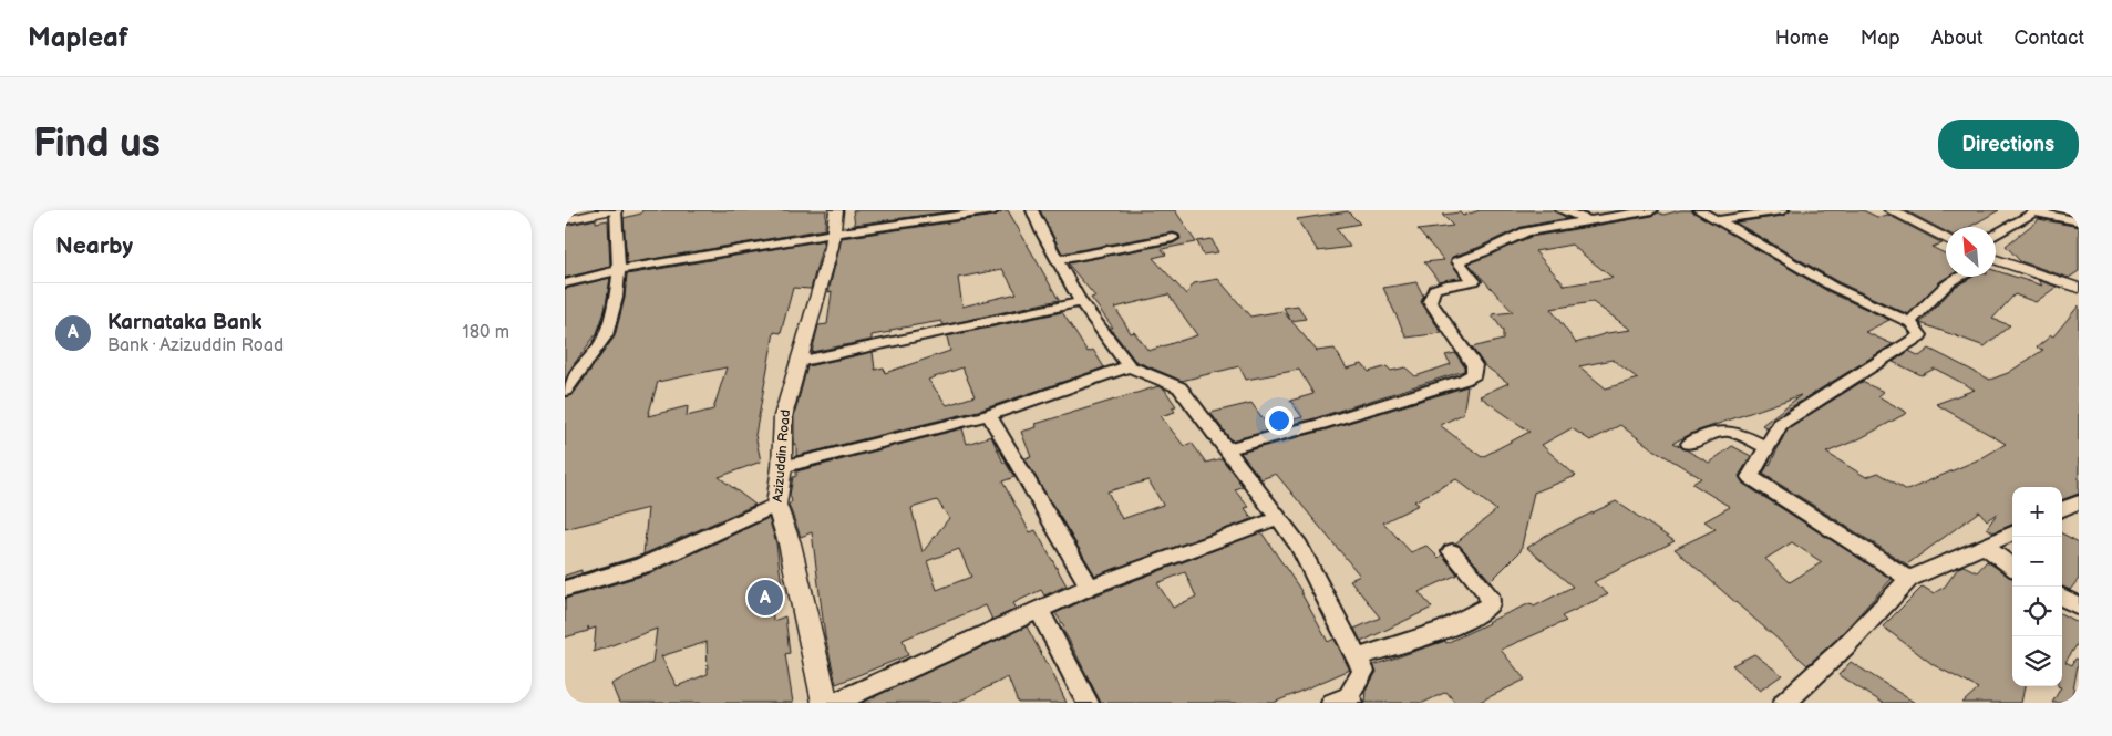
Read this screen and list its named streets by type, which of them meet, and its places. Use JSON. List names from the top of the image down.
{
  "streets": {
    "street": ["Azizuddin Road"]
  },
  "north": "top left",
  "page": {
    "header": "Mapleaf",
    "nav": [
      "Home",
      "Map",
      "About",
      "Contact"
    ],
    "buttons": "Directions",
    "title": "Find us",
    "heading": "Nearby",
    "list": [
      {
        "mark": "A",
        "name": "Karnataka Bank",
        "note": "Bank · Azizuddin Road",
        "value": "180 m"
      }
    ],
    "map_buttons": ["+", "−"],
    "pins": "A"
  }
}
